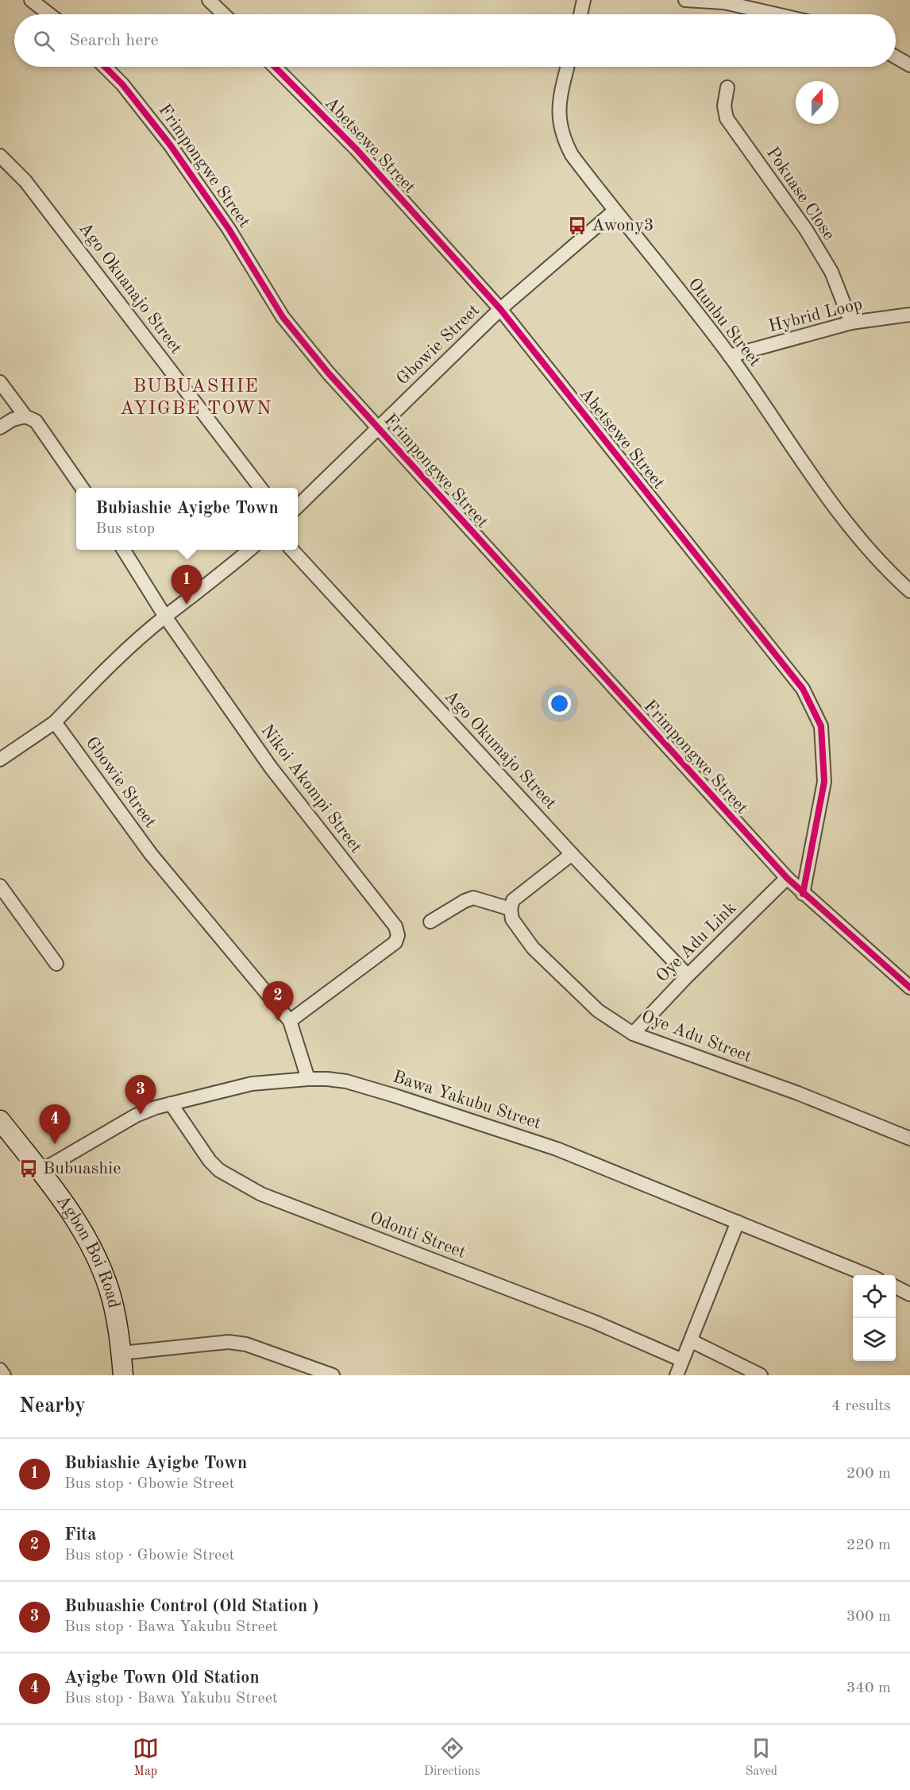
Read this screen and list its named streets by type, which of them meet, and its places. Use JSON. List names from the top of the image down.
{
  "streets": {
    "street": [
      "Abetsewe Street",
      "Frimpongwe Street",
      "Pokuase Close",
      "Ago Okuanajo Street",
      "Hybrid Loop",
      "Otunbu Street",
      "Gbowie Street",
      "Ago Okumajo Street",
      "Nikoi Akompi Street",
      "Oye Adu Link",
      "Oye Adu Street",
      "Bawa Yakubu Street",
      "Odonti Street",
      "Agbon Boi Road"
    ]
  },
  "crossings": [
    ["Abetsewe Street", "Frimpongwe Street"],
    ["Abetsewe Street", "Gbowie Street"],
    ["Frimpongwe Street", "Gbowie Street"],
    ["Frimpongwe Street", "Oye Adu Link"],
    ["Pokuase Close", "Hybrid Loop"],
    ["Hybrid Loop", "Otunbu Street"],
    ["Otunbu Street", "Gbowie Street"],
    ["Gbowie Street", "Nikoi Akompi Street"],
    ["Gbowie Street", "Bawa Yakubu Street"],
    ["Ago Okumajo Street", "Oye Adu Link"],
    ["Oye Adu Link", "Oye Adu Street"],
    ["Bawa Yakubu Street", "Odonti Street"],
    ["Bawa Yakubu Street", "Agbon Boi Road"]
  ],
  "districts": ["BUBUASHIE AYIGBE TOWN"],
  "places": {
    "bus stop": ["Awony3", "Bubuashie"]
  },
  "north": "top",
  "page": {
    "search": "Search here",
    "popup": ["Bubiashie Ayigbe Town", "Bus stop"],
    "pins": [
      "1",
      "2",
      "3",
      "4"
    ],
    "heading": ["Nearby", "4 results"],
    "list": [
      {
        "mark": "1",
        "name": "Bubiashie Ayigbe Town",
        "note": "Bus stop · Gbowie Street",
        "value": "200 m"
      },
      {
        "mark": "2",
        "name": "Fita",
        "note": "Bus stop · Gbowie Street",
        "value": "220 m"
      },
      {
        "mark": "3",
        "name": "Bubuashie Control (Old Station )",
        "note": "Bus stop · Bawa Yakubu Street",
        "value": "300 m"
      },
      {
        "mark": "4",
        "name": "Ayigbe Town Old Station",
        "note": "Bus stop · Bawa Yakubu Street",
        "value": "340 m"
      }
    ],
    "nav": ["Map", "Directions", "Saved"]
  }
}
